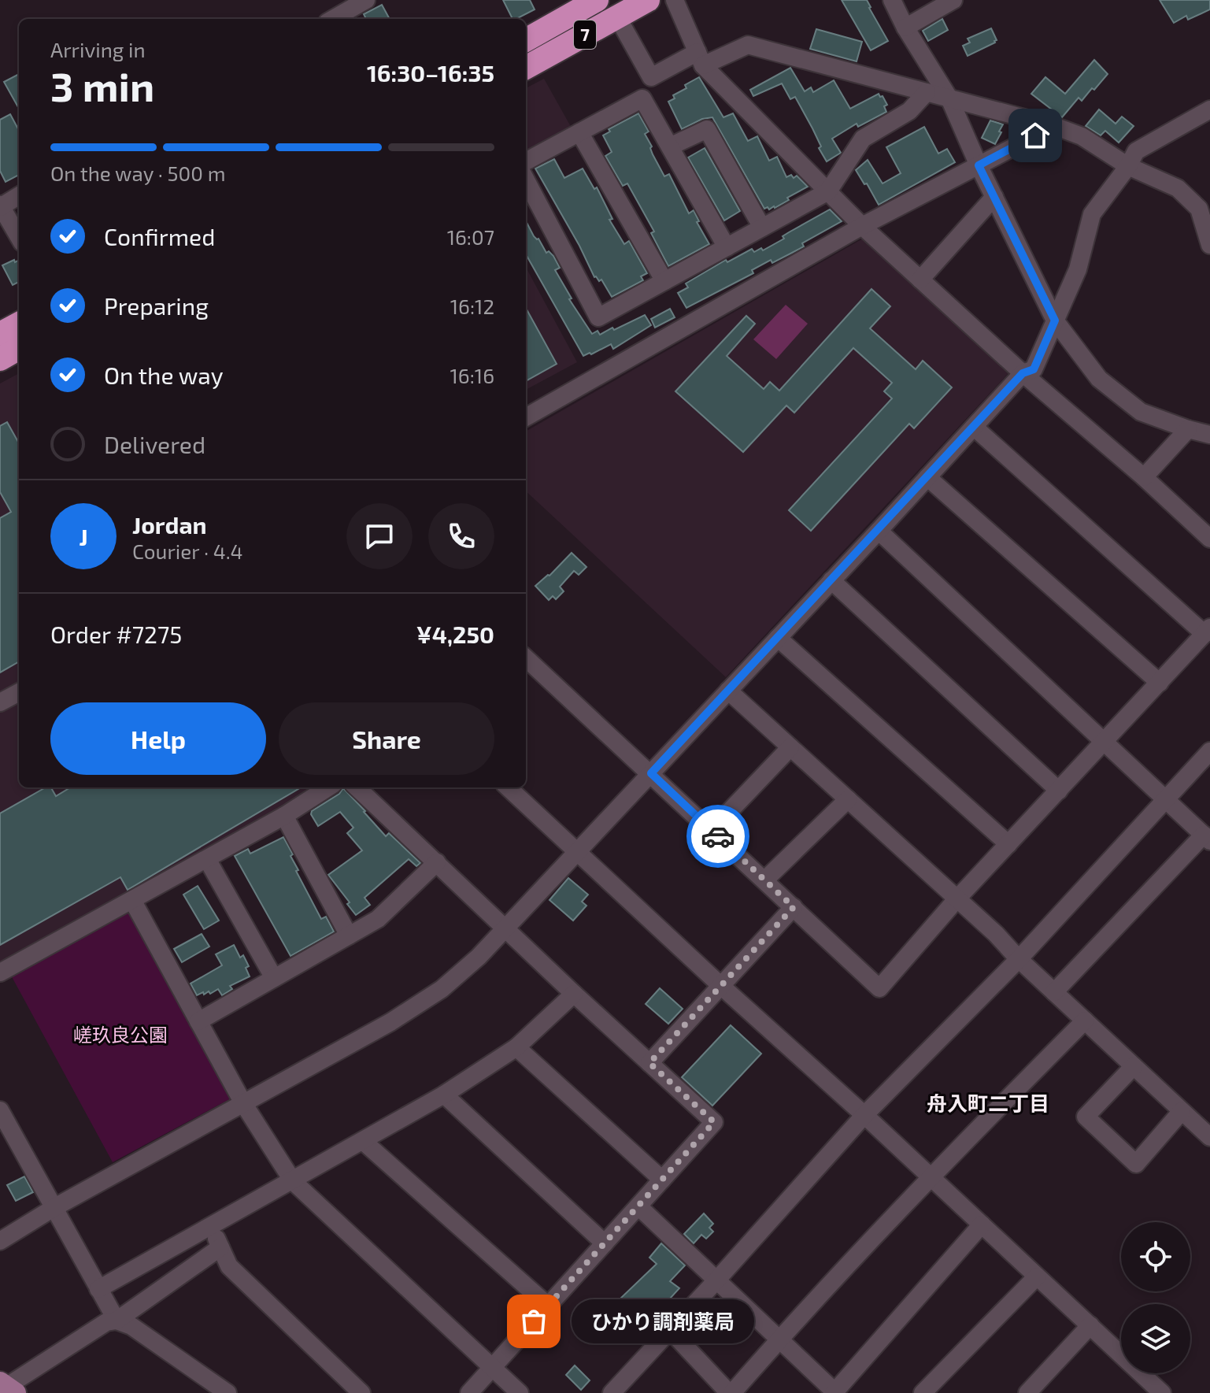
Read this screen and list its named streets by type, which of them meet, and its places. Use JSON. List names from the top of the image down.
{
  "streets": {
    "highway": ["7"]
  },
  "districts": ["舟入町二丁目"],
  "parks": ["嵯玖良公園"],
  "places": ["ひかり調剤薬局"],
  "page": {
    "heading": ["3 min", "Arriving in", "16:30–16:35"],
    "panel": [
      "Jordan",
      "Courier · 4.4",
      "Order #7275",
      "¥4,250"
    ],
    "bar": "On the way · 500 m",
    "list": [
      ["Confirmed", "16:07"],
      ["Preparing", "16:12"],
      ["On the way", "16:16"],
      "Delivered"
    ],
    "round": "J",
    "buttons": ["Help", "Share"],
    "bubble": "ひかり調剤薬局"
  }
}
